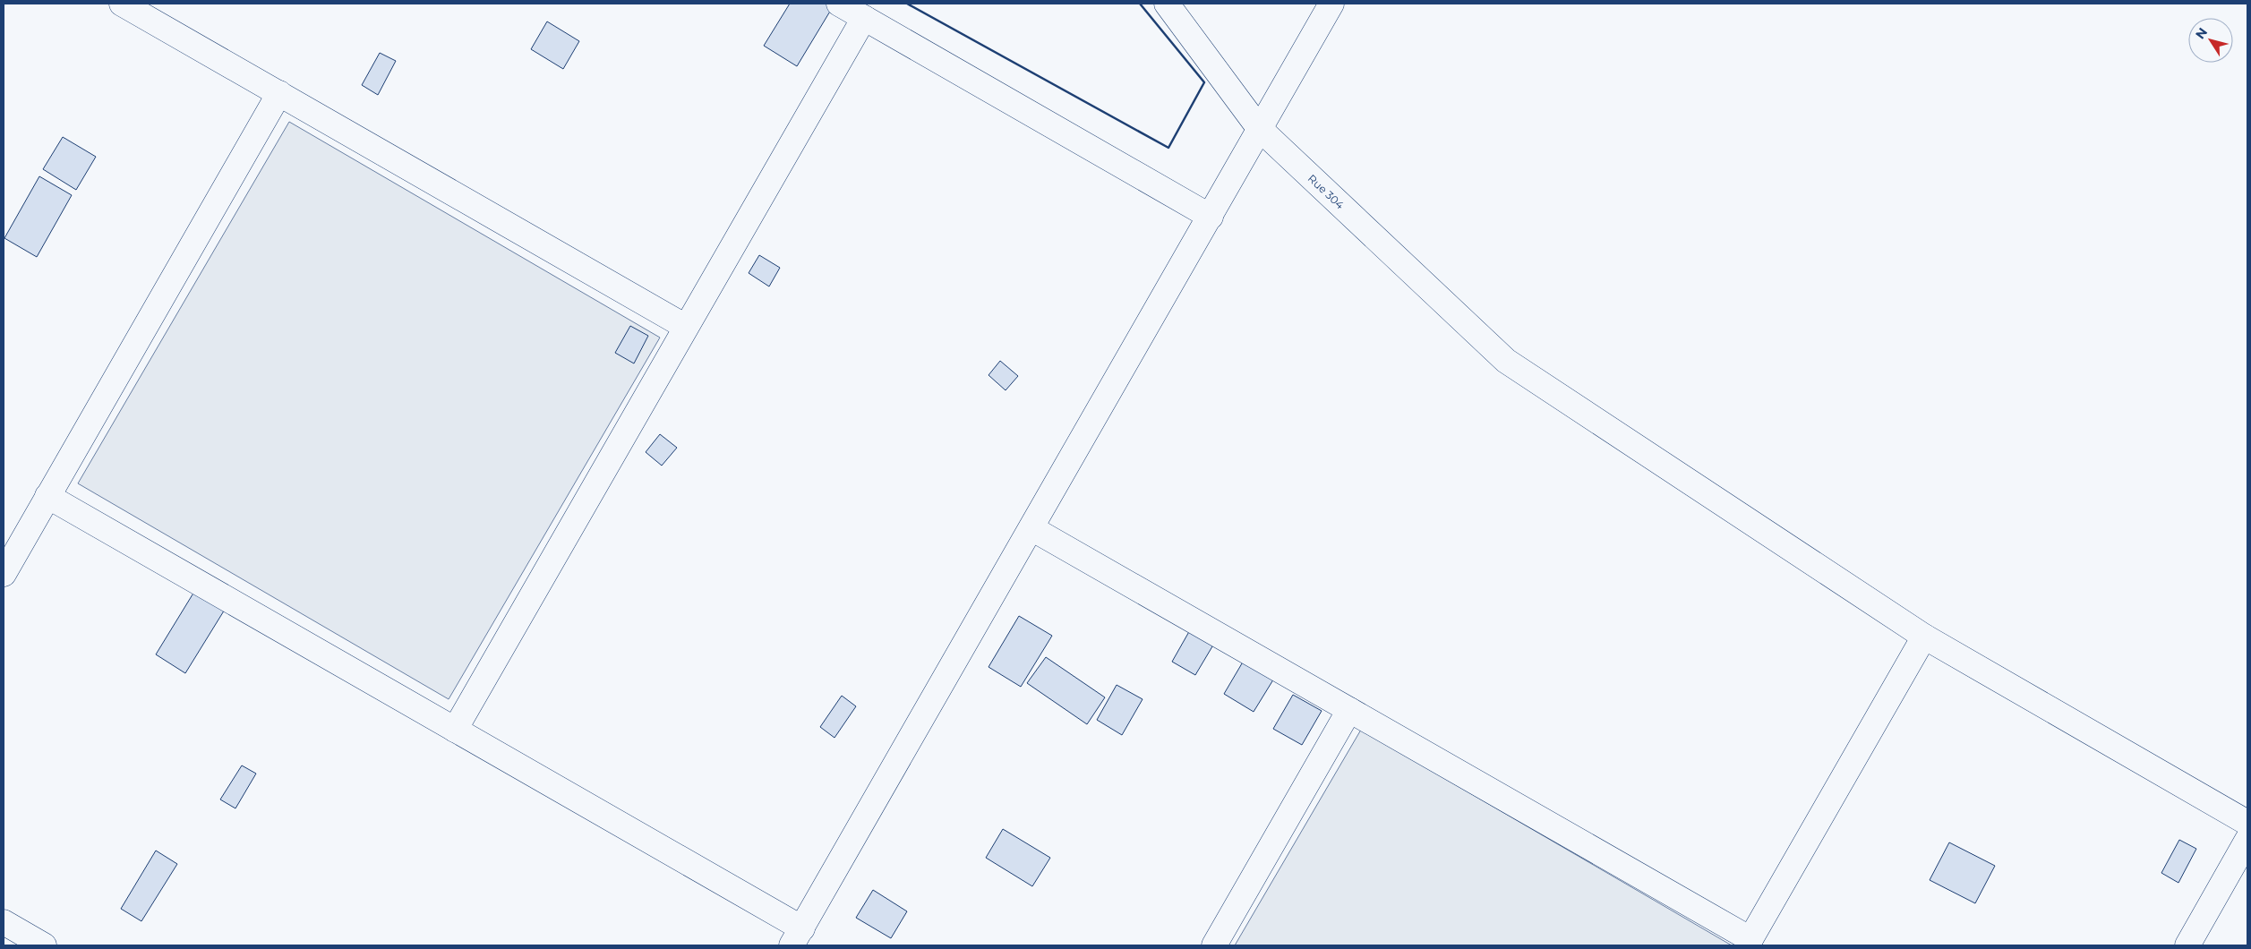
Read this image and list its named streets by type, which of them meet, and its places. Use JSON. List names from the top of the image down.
{
  "streets": {
    "street": ["Rue 304"]
  },
  "north": "top left"
}
